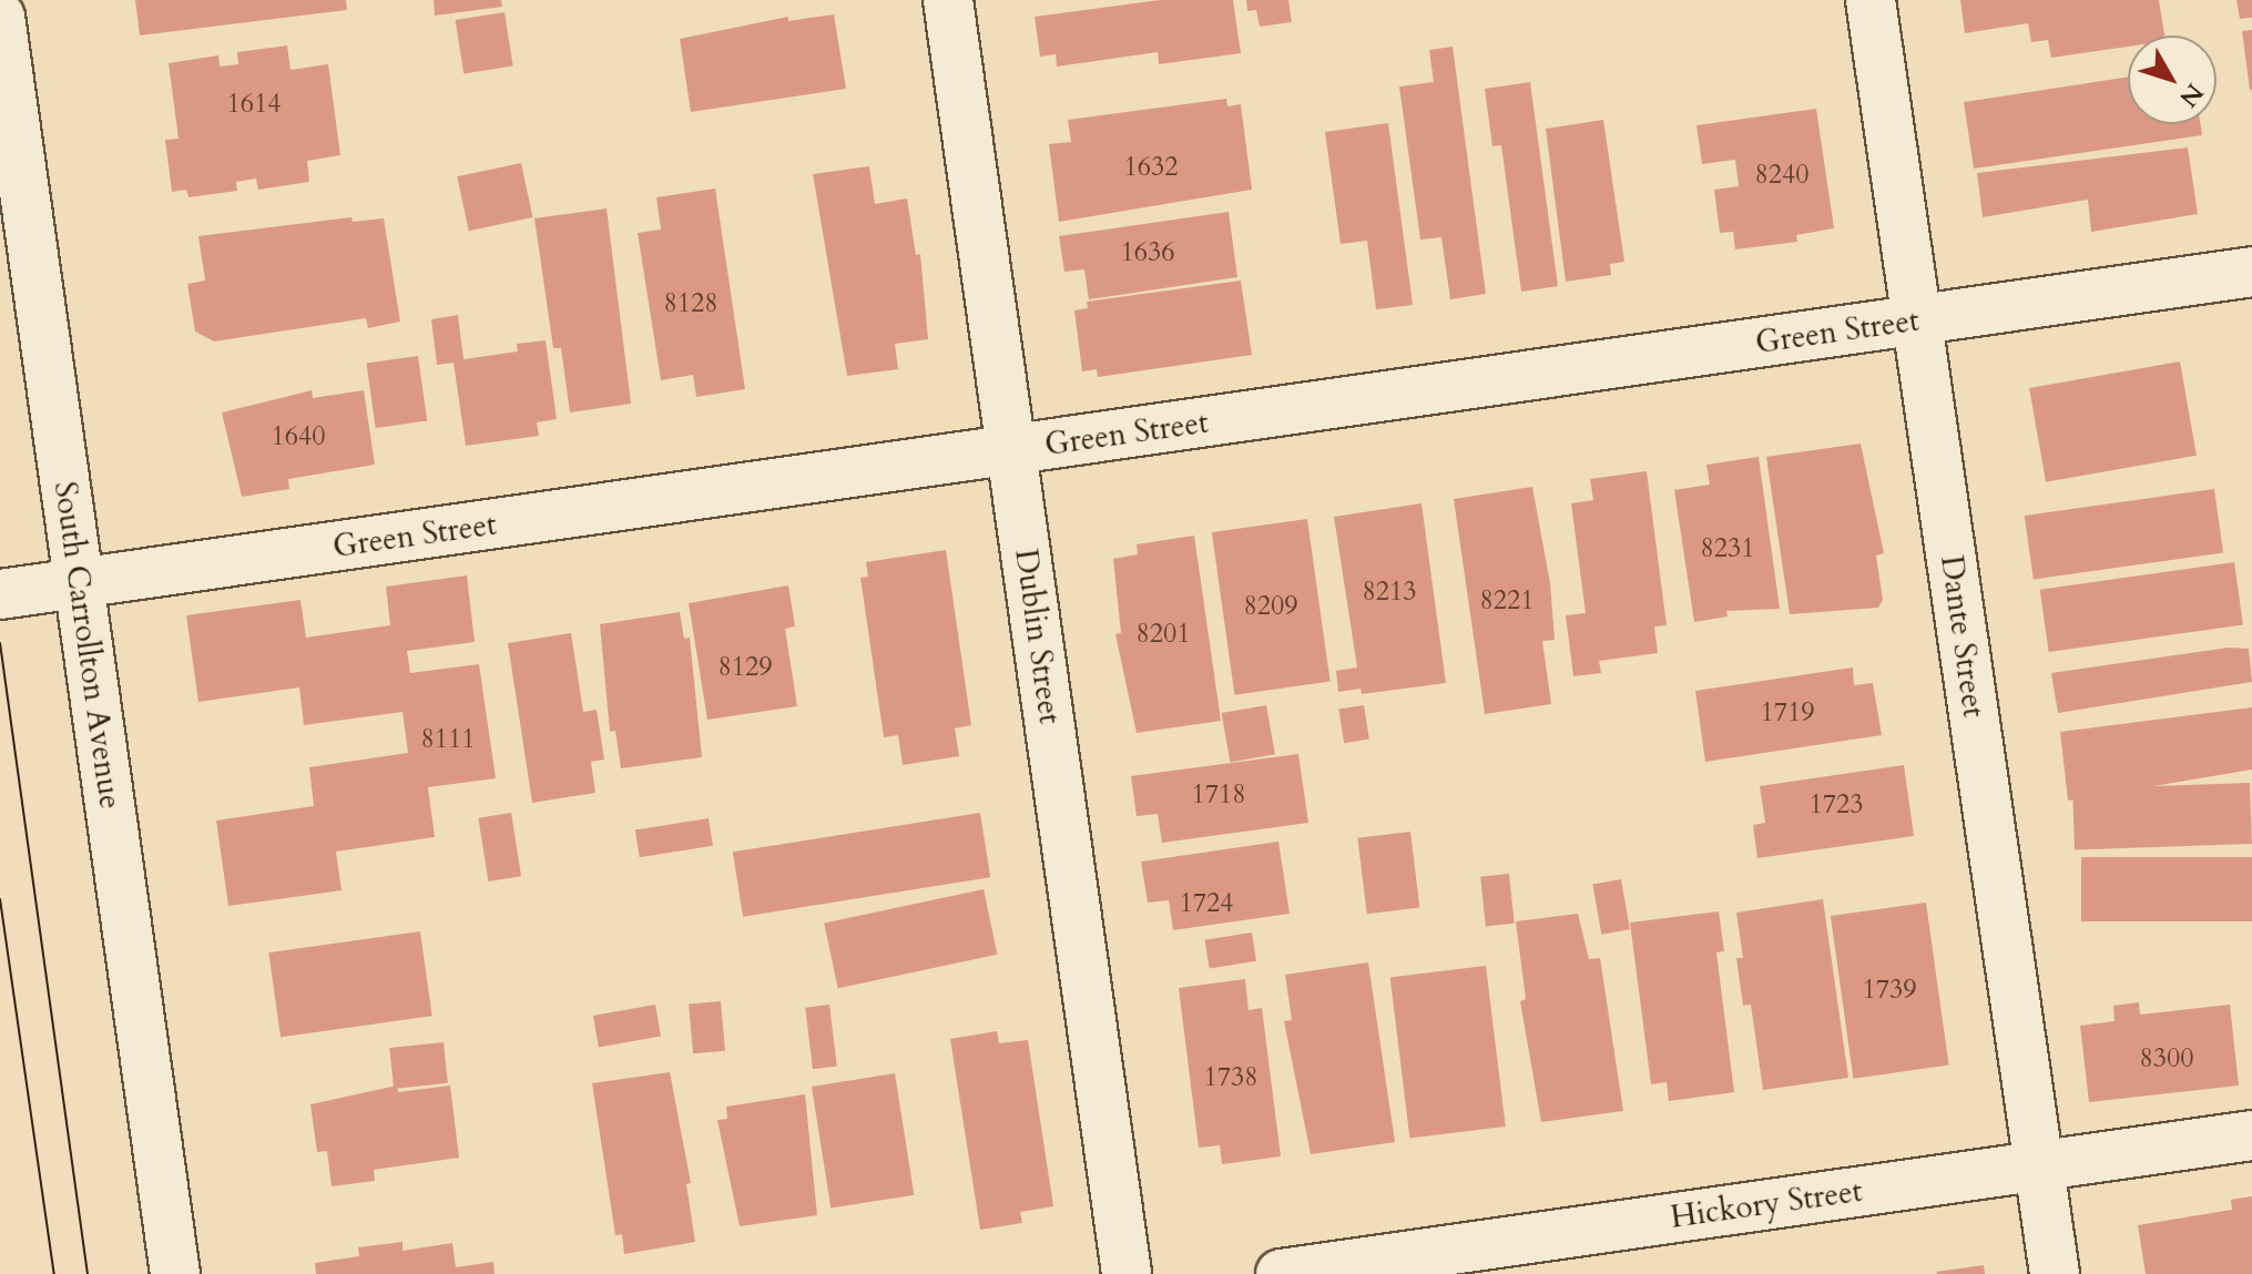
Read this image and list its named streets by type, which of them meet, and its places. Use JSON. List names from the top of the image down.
{
  "streets": {
    "street": [
      "Green Street",
      "Dublin Street",
      "Dante Street",
      "South Carrollton Avenue",
      "Hickory Street"
    ]
  },
  "crossings": [
    ["Green Street", "Dublin Street"],
    ["Green Street", "Dante Street"],
    ["Green Street", "South Carrollton Avenue"],
    ["Dante Street", "Hickory Street"]
  ],
  "house_numbers": [
    "1614",
    "1632",
    "8240",
    "1636",
    "8128",
    "1640",
    "8231",
    "8213",
    "8221",
    "8209",
    "8201",
    "8129",
    "1719",
    "8111",
    "1718",
    "1723",
    "1724",
    "1739",
    "8300",
    "1738"
  ],
  "north": "bottom right"
}
